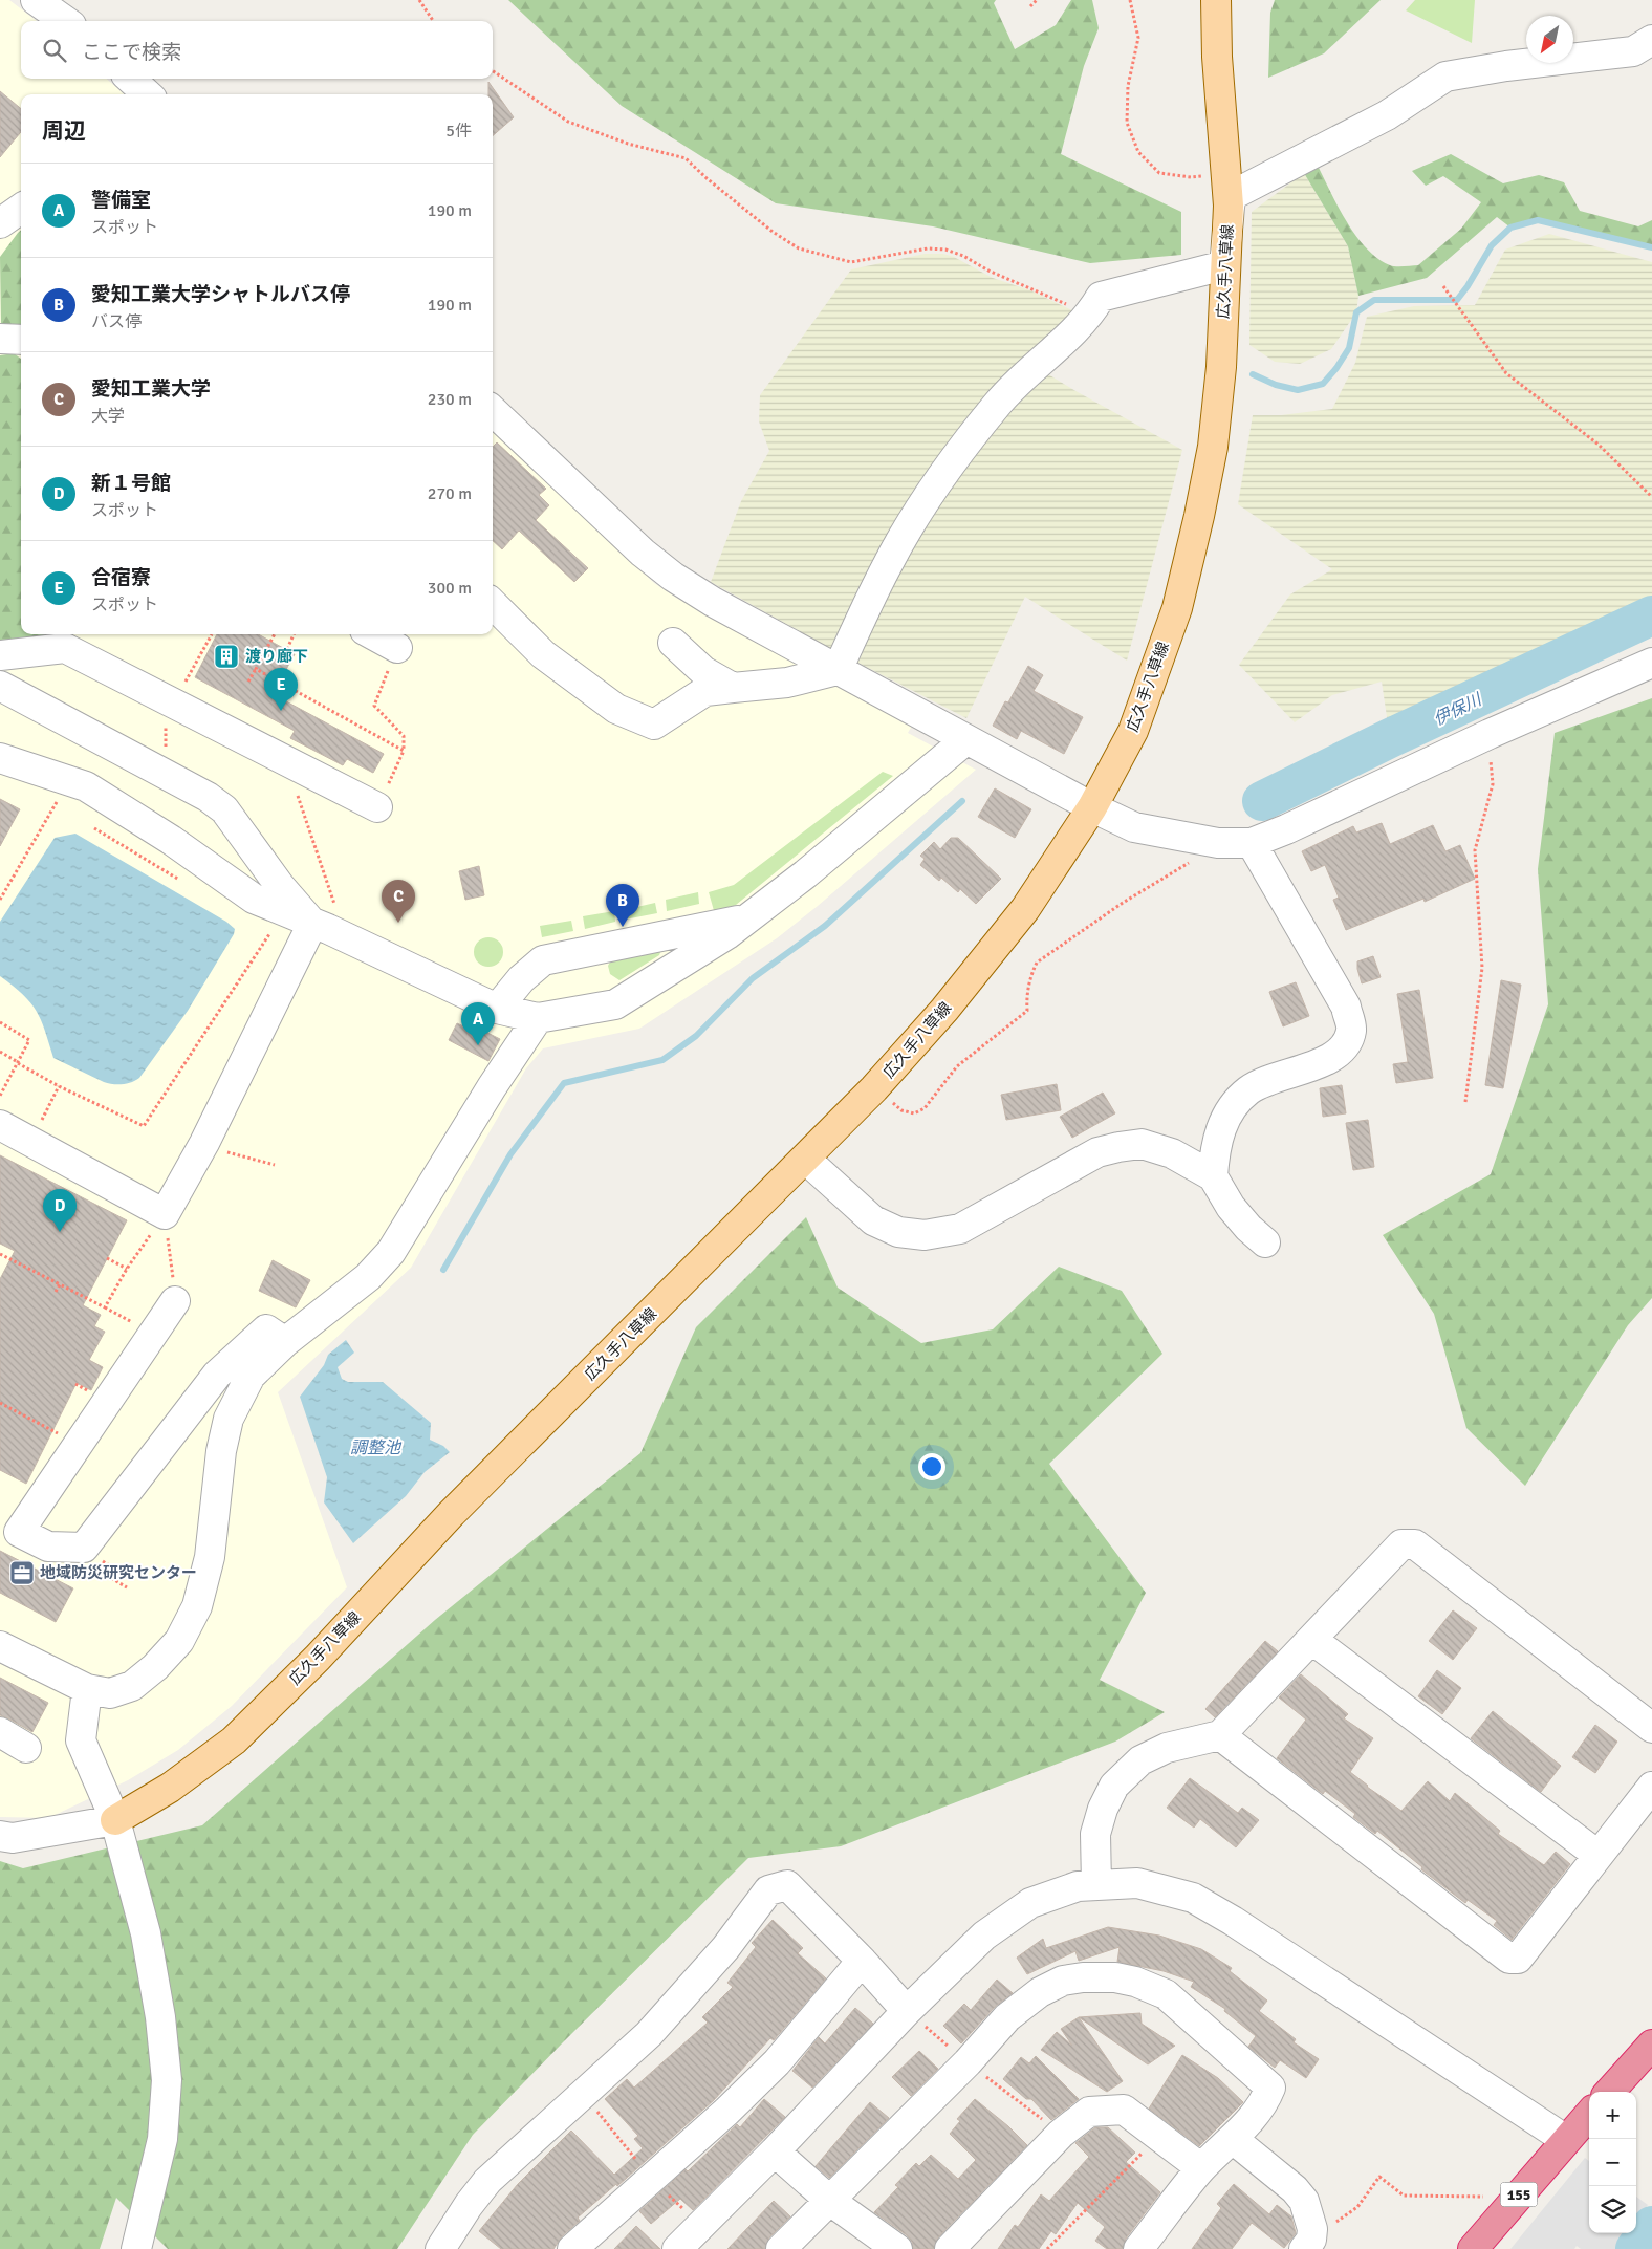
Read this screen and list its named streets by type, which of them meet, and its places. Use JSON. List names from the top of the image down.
{
  "streets": {
    "highway": ["155"],
    "main road": ["広久手八草線"]
  },
  "water": ["伊保川", "調整池"],
  "places": {
    "building": ["渡り廊下"],
    "office": ["地域防災研究センター"]
  },
  "north": "bottom left",
  "page": {
    "search": "ここで検索",
    "heading": ["周辺", "5件"],
    "list": [
      {
        "mark": "A",
        "name": "警備室",
        "note": "スポット",
        "value": "190 m"
      },
      {
        "mark": "B",
        "name": "愛知工業大学シャトルバス停",
        "note": "バス停",
        "value": "190 m"
      },
      {
        "mark": "C",
        "name": "愛知工業大学",
        "note": "大学",
        "value": "230 m"
      },
      {
        "mark": "D",
        "name": "新１号館",
        "note": "スポット",
        "value": "270 m"
      },
      {
        "mark": "E",
        "name": "合宿寮",
        "note": "スポット",
        "value": "300 m"
      }
    ],
    "pins": [
      "E",
      "C",
      "B",
      "A",
      "D"
    ],
    "map_buttons": ["+", "−"]
  }
}
